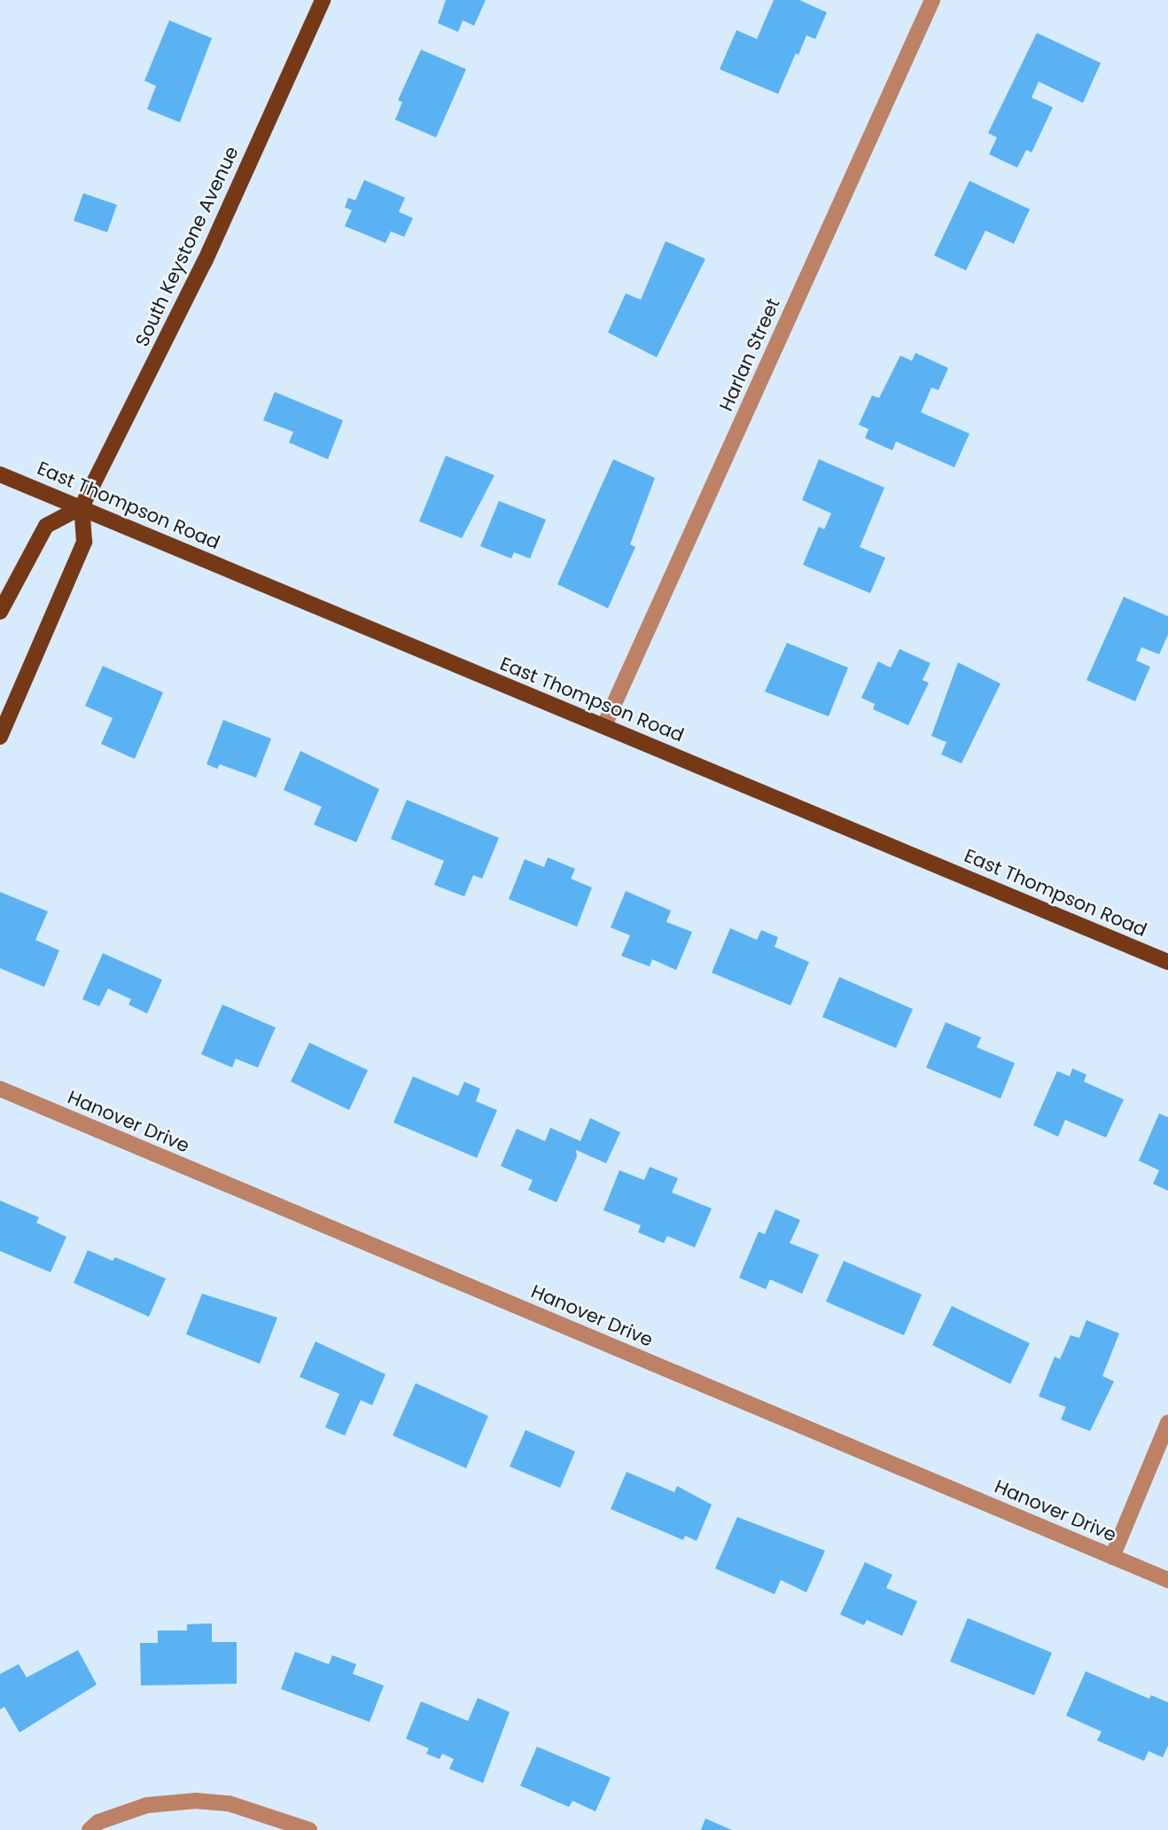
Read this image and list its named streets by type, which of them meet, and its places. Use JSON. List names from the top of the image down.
{
  "streets": {
    "main road": ["South Keystone Avenue", "East Thompson Road"],
    "street": ["Harlan Street", "Hanover Drive"]
  },
  "crossings": [
    ["South Keystone Avenue", "East Thompson Road"],
    ["Harlan Street", "East Thompson Road"]
  ]
}
